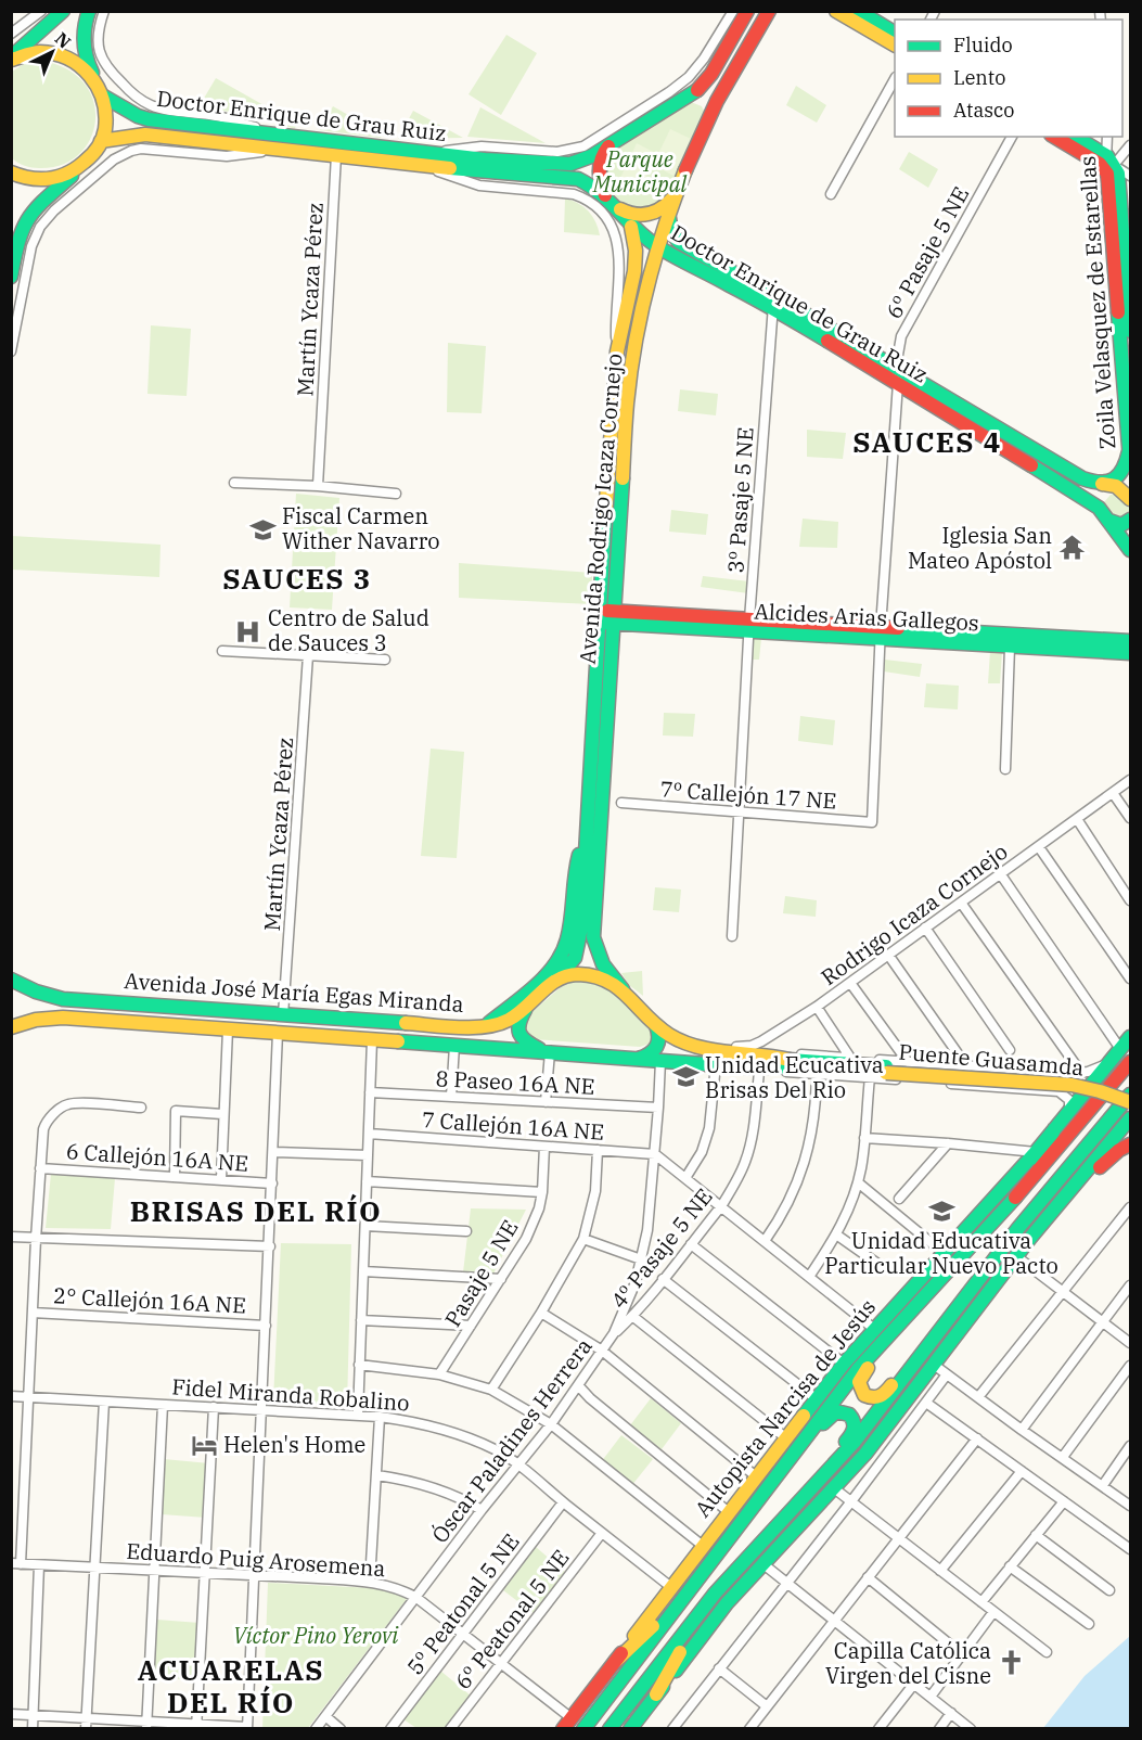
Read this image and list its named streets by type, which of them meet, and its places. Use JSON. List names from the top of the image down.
{
  "streets": {
    "main road": [
      "Doctor Enrique de Grau Ruiz",
      "Zoila Velasquez de Estarellas",
      "Avenida Rodrigo Icaza Cornejo",
      "Alcides Arias Gallegos",
      "Avenida José María Egas Miranda",
      "Puente Guasamda",
      "Autopista Narcisa de Jesús"
    ],
    "street": [
      "6º Pasaje 5 NE",
      "Martín Ycaza Pérez",
      "3º Pasaje 5 NE",
      "7º Callejón 17 NE",
      "Rodrigo Icaza Cornejo",
      "8 Paseo 16A NE",
      "7 Callejón 16A NE",
      "6 Callejón 16A NE",
      "4º Pasaje 5 NE",
      "Pasaje 5 NE",
      "2° Callejón 16A NE",
      "Fidel Miranda Robalino",
      "Óscar Paladines Herrera",
      "Eduardo Puig Arosemena",
      "5º Peatonal 5 NE",
      "6º Peatonal 5 NE"
    ]
  },
  "crossings": [
    ["Doctor Enrique de Grau Ruiz", "6º Pasaje 5 NE"],
    ["Doctor Enrique de Grau Ruiz", "Martín Ycaza Pérez"],
    ["Doctor Enrique de Grau Ruiz", "3º Pasaje 5 NE"],
    ["Doctor Enrique de Grau Ruiz", "Avenida Rodrigo Icaza Cornejo"],
    ["6º Pasaje 5 NE", "Alcides Arias Gallegos"],
    ["6º Pasaje 5 NE", "7º Callejón 17 NE"],
    ["Martín Ycaza Pérez", "Avenida José María Egas Miranda"],
    ["3º Pasaje 5 NE", "Alcides Arias Gallegos"],
    ["3º Pasaje 5 NE", "7º Callejón 17 NE"],
    ["Avenida Rodrigo Icaza Cornejo", "Alcides Arias Gallegos"],
    ["Avenida Rodrigo Icaza Cornejo", "Avenida José María Egas Miranda"],
    ["Rodrigo Icaza Cornejo", "Avenida José María Egas Miranda"],
    ["Avenida José María Egas Miranda", "Puente Guasamda"],
    ["Avenida José María Egas Miranda", "4º Pasaje 5 NE"],
    ["Avenida José María Egas Miranda", "Óscar Paladines Herrera"],
    ["8 Paseo 16A NE", "Óscar Paladines Herrera"],
    ["7 Callejón 16A NE", "Pasaje 5 NE"],
    ["7 Callejón 16A NE", "Óscar Paladines Herrera"],
    ["4º Pasaje 5 NE", "Óscar Paladines Herrera"],
    ["Fidel Miranda Robalino", "Autopista Narcisa de Jesús"],
    ["Fidel Miranda Robalino", "Óscar Paladines Herrera"],
    ["Fidel Miranda Robalino", "5º Peatonal 5 NE"],
    ["Fidel Miranda Robalino", "6º Peatonal 5 NE"],
    ["Autopista Narcisa de Jesús", "Eduardo Puig Arosemena"],
    ["Óscar Paladines Herrera", "Eduardo Puig Arosemena"],
    ["Eduardo Puig Arosemena", "5º Peatonal 5 NE"],
    ["Eduardo Puig Arosemena", "6º Peatonal 5 NE"]
  ],
  "districts": [
    "SAUCES 4",
    "SAUCES 3",
    "BRISAS DEL RÍO",
    "ACUARELAS DEL RÍO"
  ],
  "parks": ["Parque Municipal", "Víctor Pino Yerovi"],
  "places": {
    "school or university": ["Fiscal Carmen Wither Navarro", "Unidad Ecucativa Brisas Del Rio", "Unidad Educativa Particular Nuevo Pacto"],
    "temple": ["Iglesia San Mateo Apóstol"],
    "hospital": ["Centro de Salud de Sauces 3"],
    "hotel": ["Helen's Home"],
    "church": ["Capilla Católica Virgen del Cisne"]
  },
  "legend": ["Fluido", "Lento", "Atasco"],
  "north": "top right"
}
